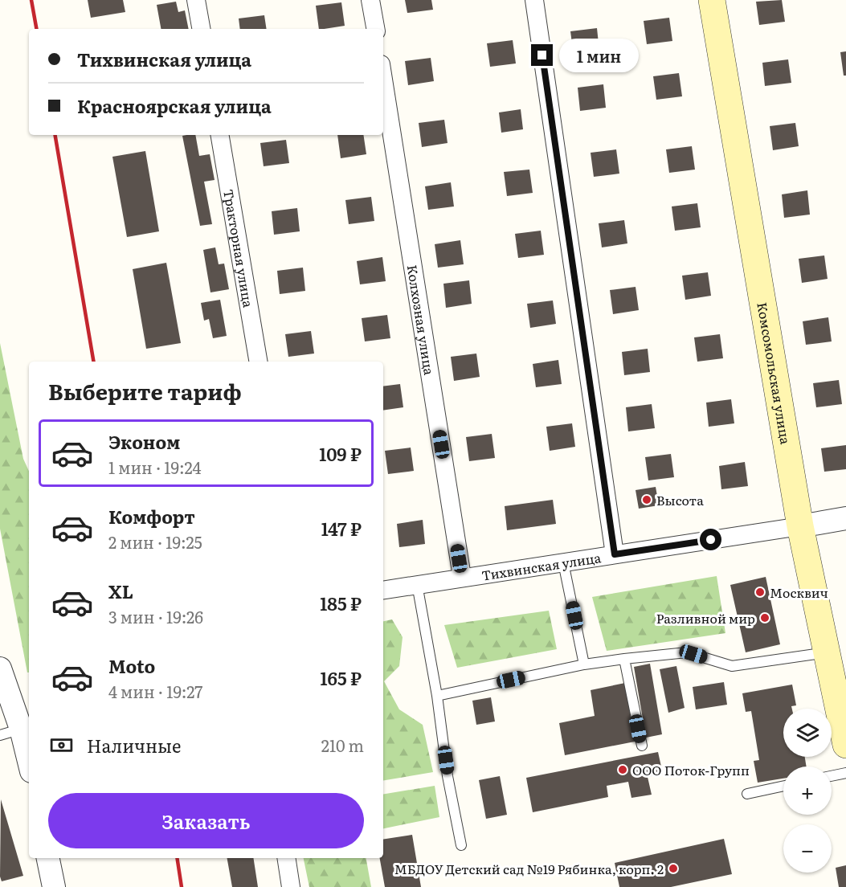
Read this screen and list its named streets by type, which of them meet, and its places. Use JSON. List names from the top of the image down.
{
  "streets": {
    "main road": ["Комсомольская улица"],
    "street": ["Тракторная улица", "Колхозная улица", "Тихвинская улица"]
  },
  "crossings": [
    ["Колхозная улица", "Тихвинская улица"],
    ["Комсомольская улица", "Тихвинская улица"]
  ],
  "places": [
    "Высота",
    "Москвич",
    "Разливной мир",
    "ООО Поток-Групп",
    "МБДОУ Детский сад №19 Рябинка, корп. 2"
  ],
  "page": {
    "banner": ["Тихвинская улица", "Красноярская улица"],
    "bubble": "1 мин",
    "heading": "Выберите тариф",
    "list": [
      {
        "name": "Эконом",
        "note": "1 мин · 19:24",
        "value": "109 ₽"
      },
      {
        "name": "Комфорт",
        "note": "2 мин · 19:25",
        "value": "147 ₽"
      },
      {
        "name": "XL",
        "note": "3 мин · 19:26",
        "value": "185 ₽"
      },
      {
        "name": "Moto",
        "note": "4 мин · 19:27",
        "value": "165 ₽"
      }
    ],
    "map_buttons": ["+", "−"],
    "pay": ["Наличные", "210 m"],
    "buttons": "Заказать"
  }
}
